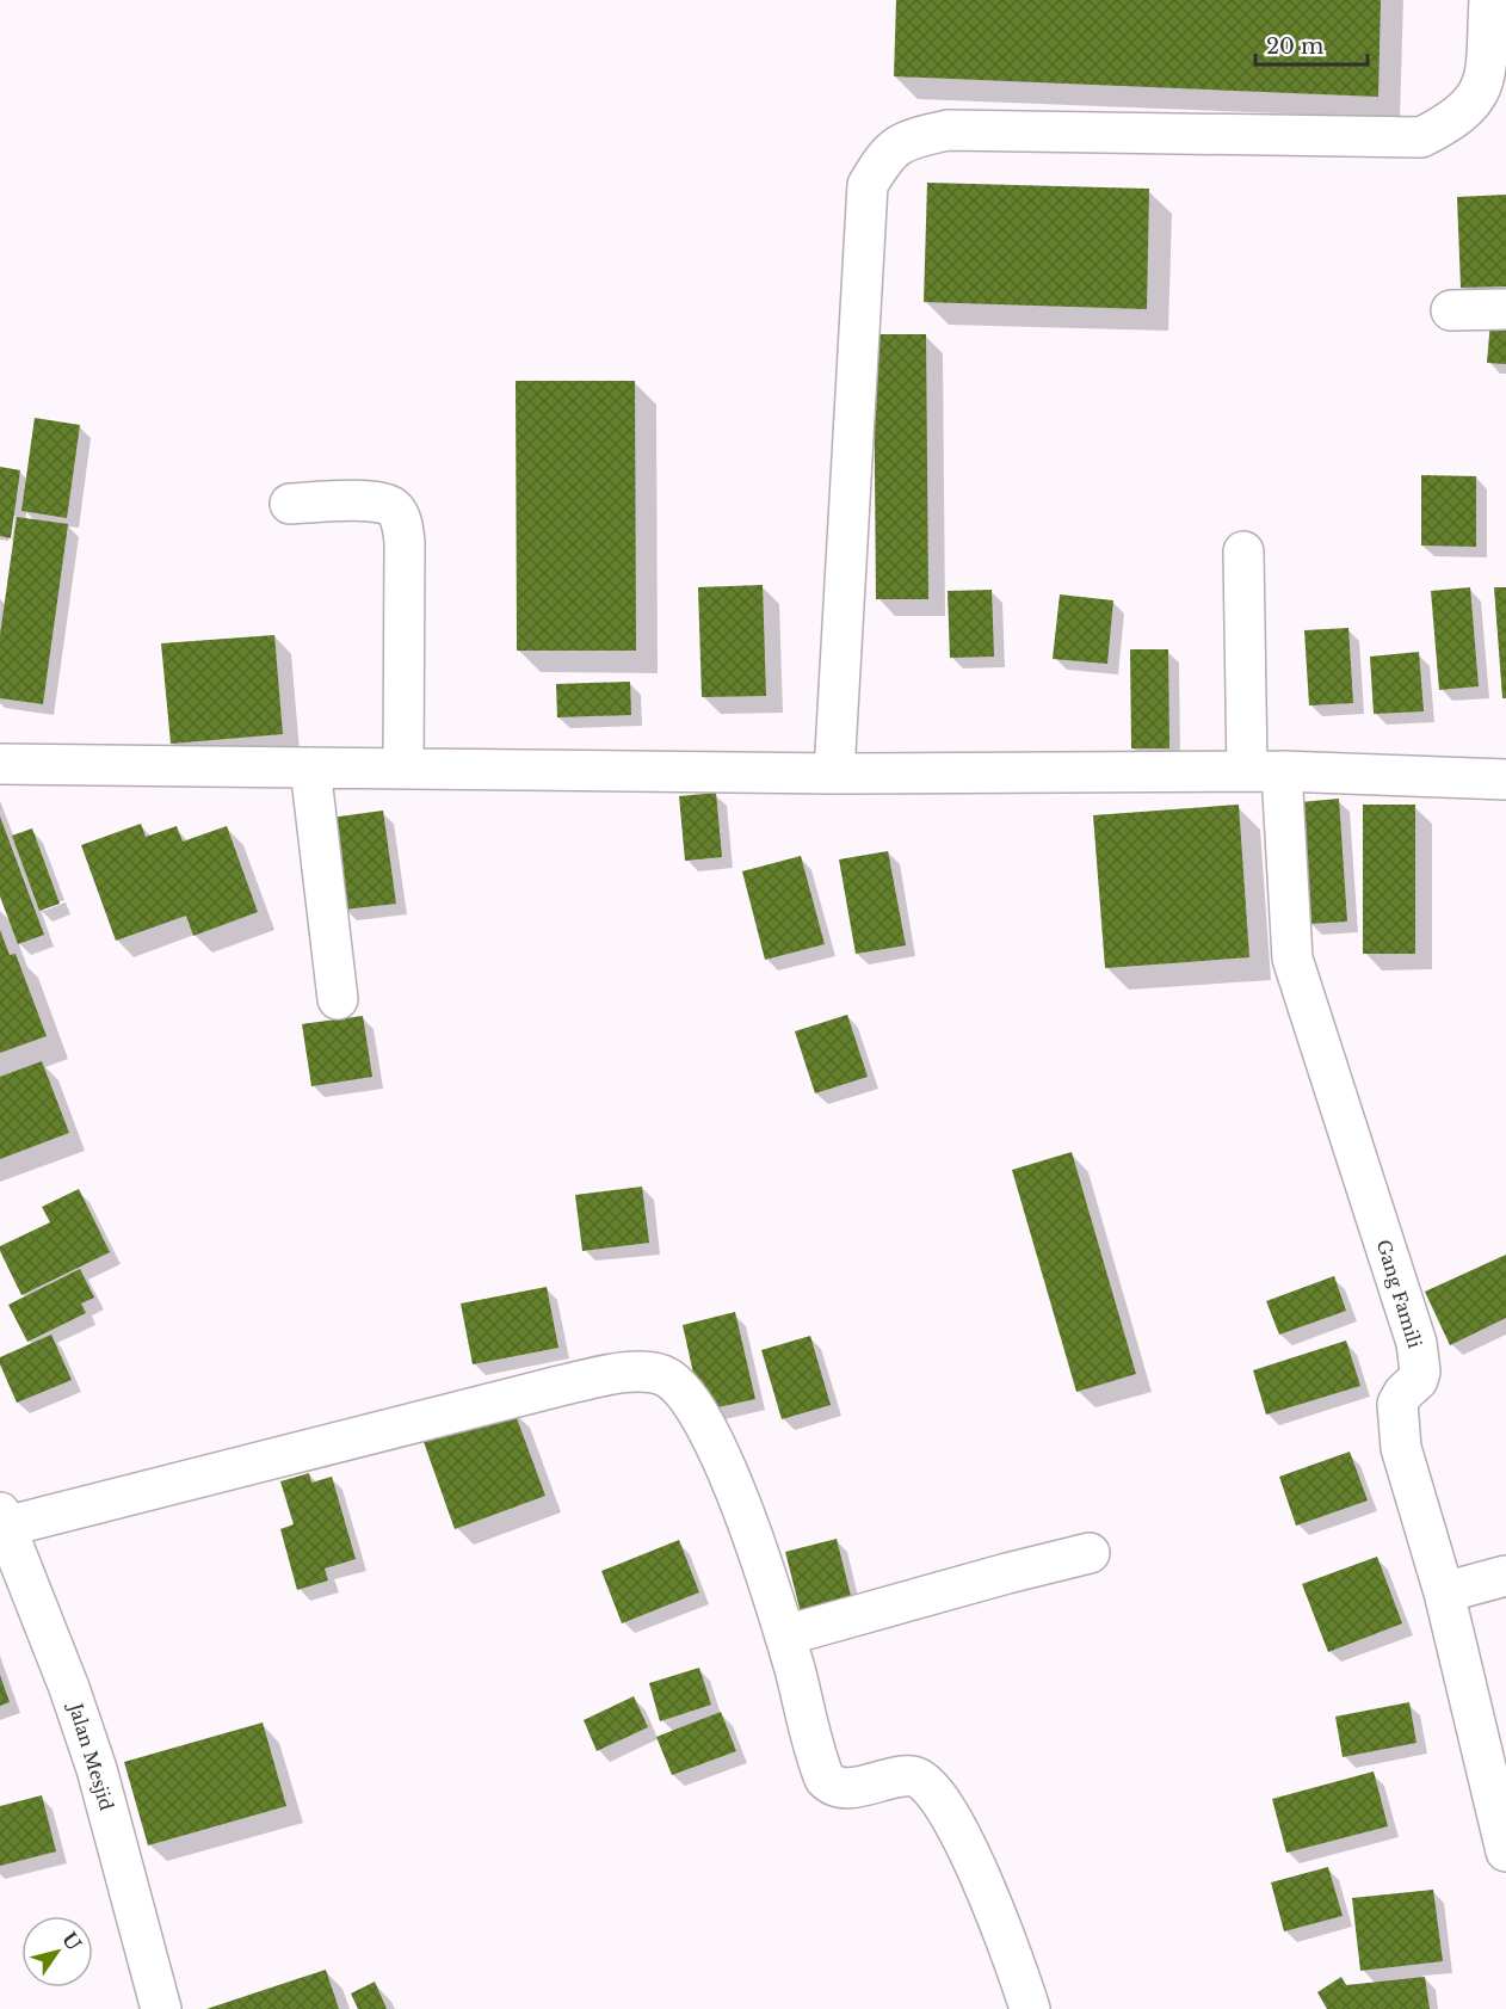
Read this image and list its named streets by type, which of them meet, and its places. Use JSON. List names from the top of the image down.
{
  "streets": {
    "street": ["Gang Famili", "Jalan Mesjid"]
  },
  "scale_bar": "20 m",
  "north": "top right"
}
